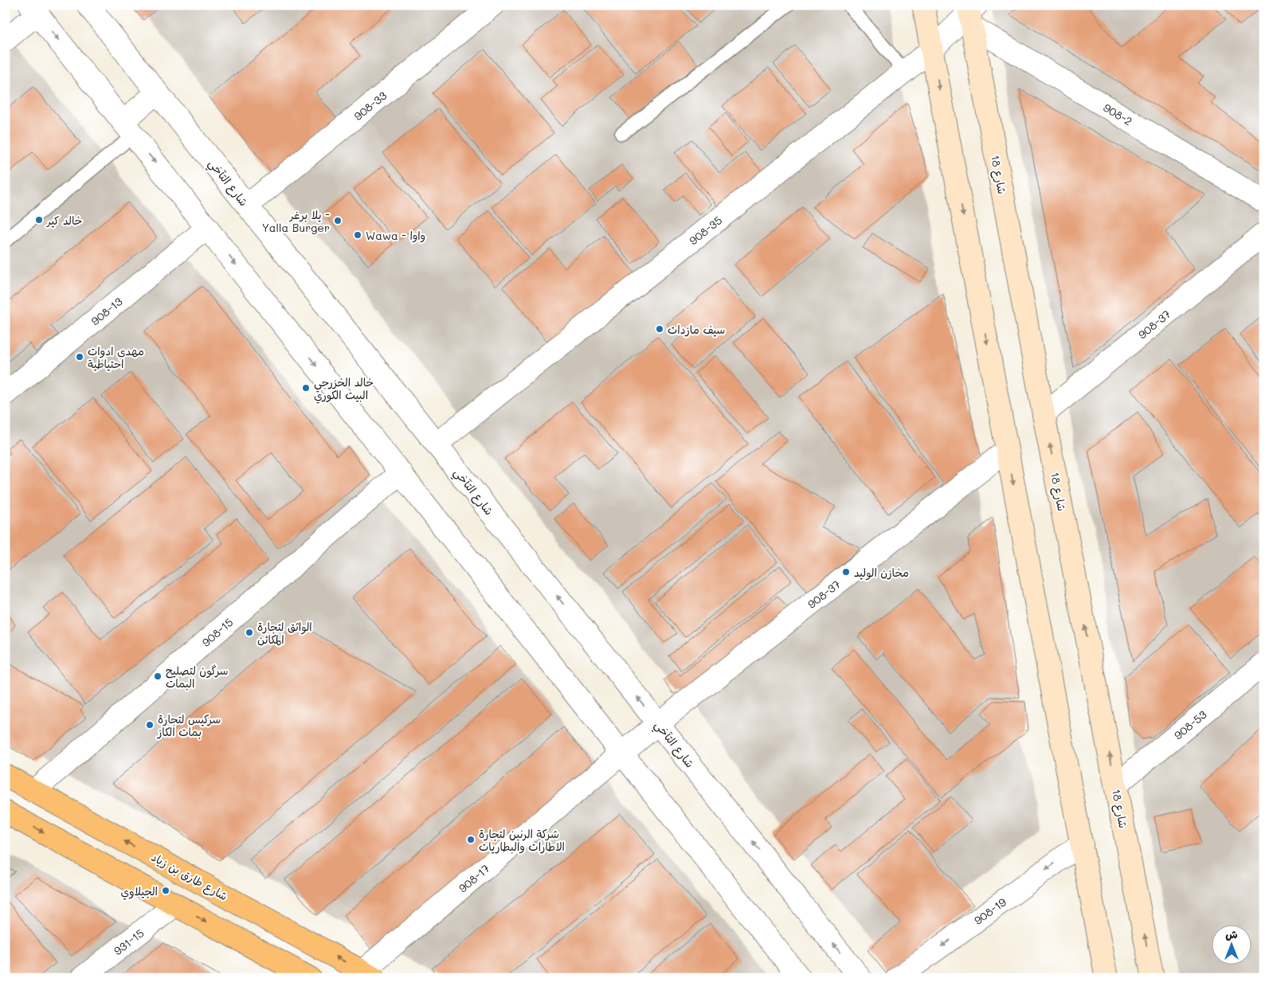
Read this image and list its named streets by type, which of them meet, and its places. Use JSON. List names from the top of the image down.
{
  "streets": {
    "main road": ["شارع طارق بن زياد"],
    "street": [
      "908-33",
      "908-2",
      "شارع 18",
      "شارع التآخي",
      "908-35",
      "908-13",
      "908-37",
      "908-15",
      "908-53",
      "908-17",
      "908-19",
      "931-15"
    ]
  },
  "crossings": [
    ["908-33", "شارع التآخي"],
    ["908-2", "شارع 18"],
    ["908-2", "908-35"],
    ["شارع 18", "908-35"],
    ["شارع 18", "908-37"],
    ["شارع 18", "908-53"],
    ["شارع التآخي", "908-35"],
    ["شارع التآخي", "908-37"],
    ["شارع التآخي", "908-17"],
    ["908-37", "908-17"],
    ["908-15", "شارع طارق بن زياد"],
    ["شارع طارق بن زياد", "908-17"]
  ],
  "one_way": ["908-19"],
  "places": [
    "خالد كير",
    "يلا برغر - Yalla Burger",
    "Wawa - واوا",
    "سيف مازدات",
    "مهدي ادوات احتياطية",
    "خالد الخزرجي البيت الكوري",
    "مخازن الوليد",
    "الواثق لتجارة المكائن",
    "سرگون لتصليح البمات",
    "سركيس لتجارة بمات الكاز",
    "شركة الرنين لتجارة الاطارات والبطاريات",
    "الجيلاوي"
  ],
  "north": "top"
}
